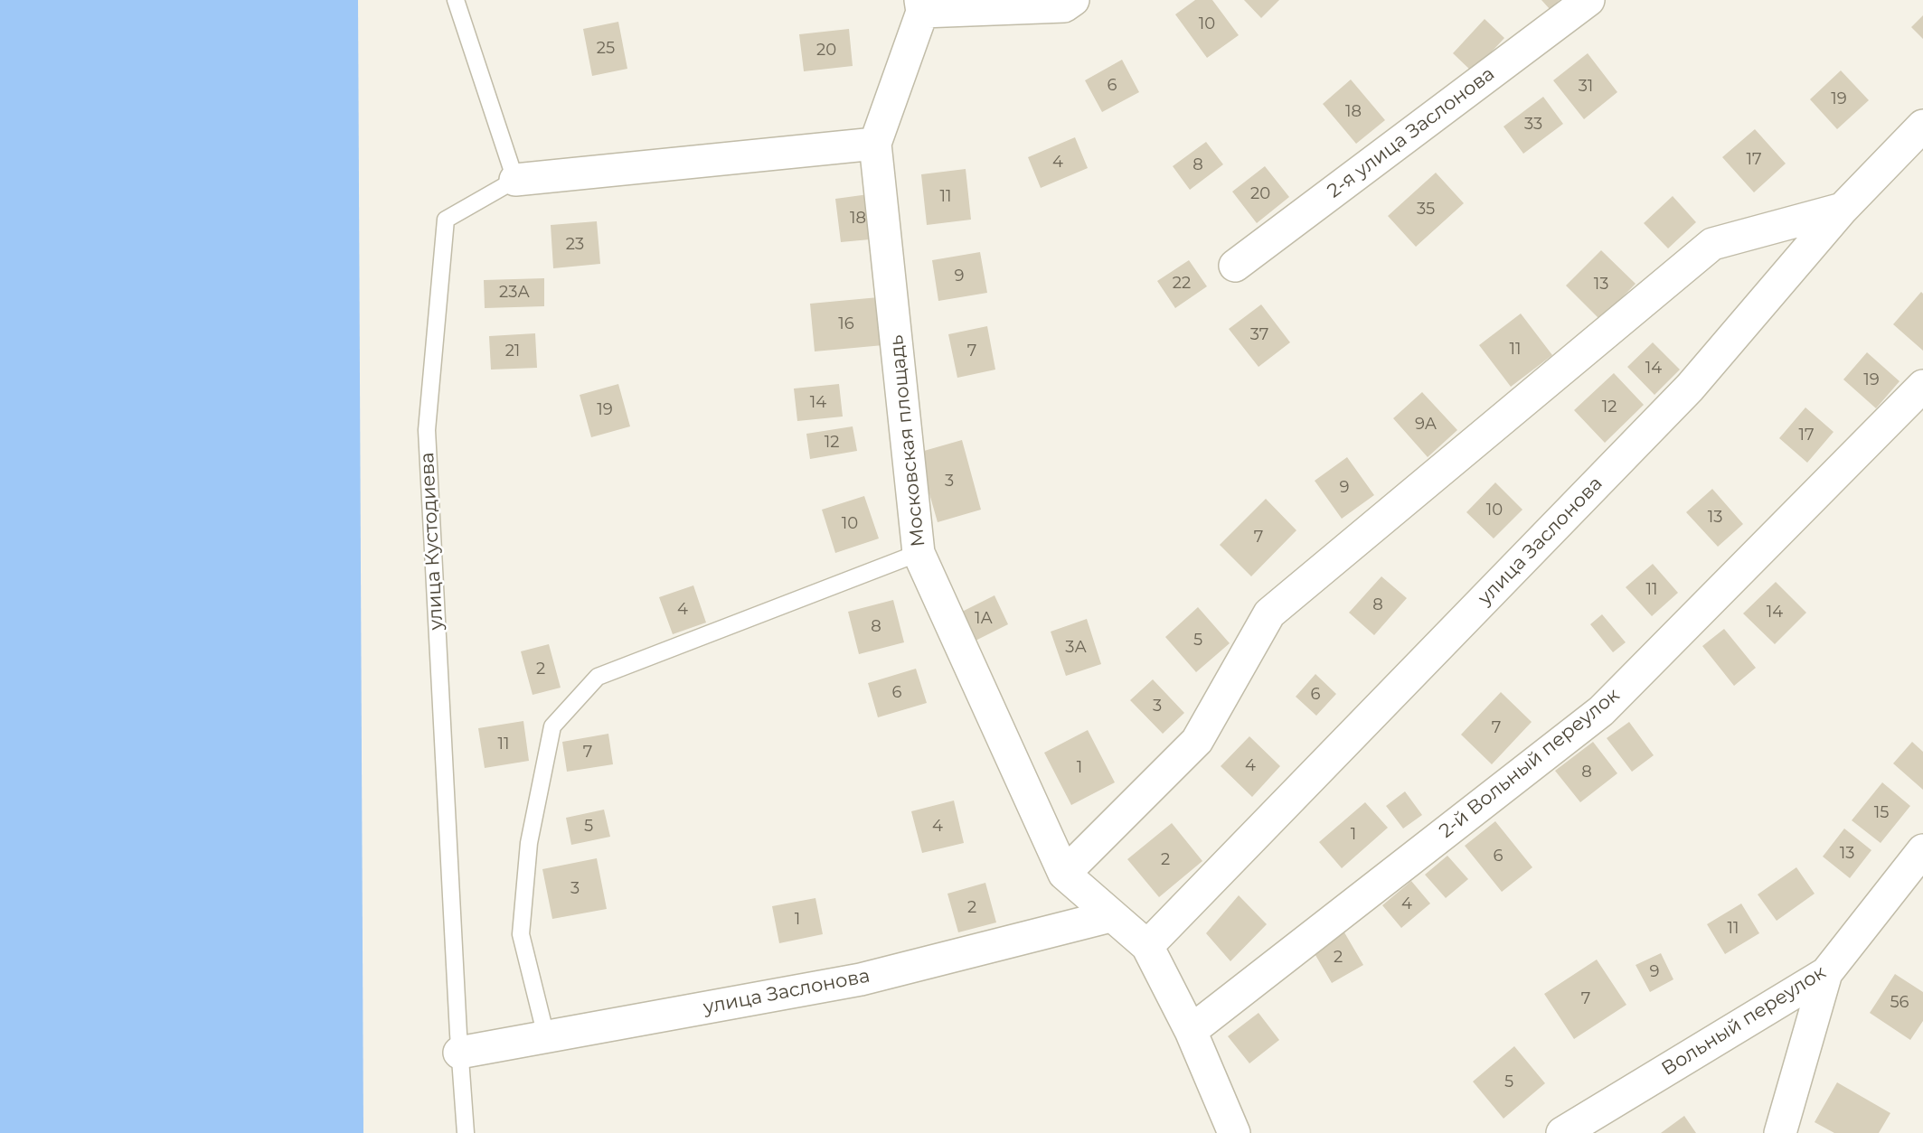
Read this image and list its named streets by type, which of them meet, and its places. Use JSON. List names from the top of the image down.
{
  "streets": {
    "street": [
      "2-я улица Заслонова",
      "Московская площадь",
      "улица Заслонова",
      "2-й Вольный переулок",
      "Вольный переулок"
    ],
    "lane": ["улица Кустодиева"]
  },
  "crossings": [
    ["Московская площадь", "улица Заслонова"],
    ["улица Кустодиева", "улица Заслонова"]
  ],
  "house_numbers": [
    "10",
    "25",
    "20",
    "6",
    "31",
    "19",
    "18",
    "33",
    "17",
    "4",
    "8",
    "20",
    "11",
    "35",
    "18",
    "23",
    "9",
    "22",
    "13",
    "23А",
    "16",
    "37",
    "11",
    "21",
    "7",
    "14",
    "19",
    "14",
    "12",
    "19",
    "9А",
    "17",
    "12",
    "3",
    "9",
    "10",
    "13",
    "10",
    "7",
    "11",
    "8",
    "4",
    "14",
    "1А",
    "8",
    "5",
    "3А",
    "2",
    "6",
    "6",
    "3",
    "7",
    "11",
    "7",
    "4",
    "1",
    "8",
    "15",
    "5",
    "4",
    "1",
    "13",
    "6",
    "2",
    "3",
    "4",
    "2",
    "1",
    "11",
    "2",
    "9",
    "7",
    "56",
    "5"
  ]
}
